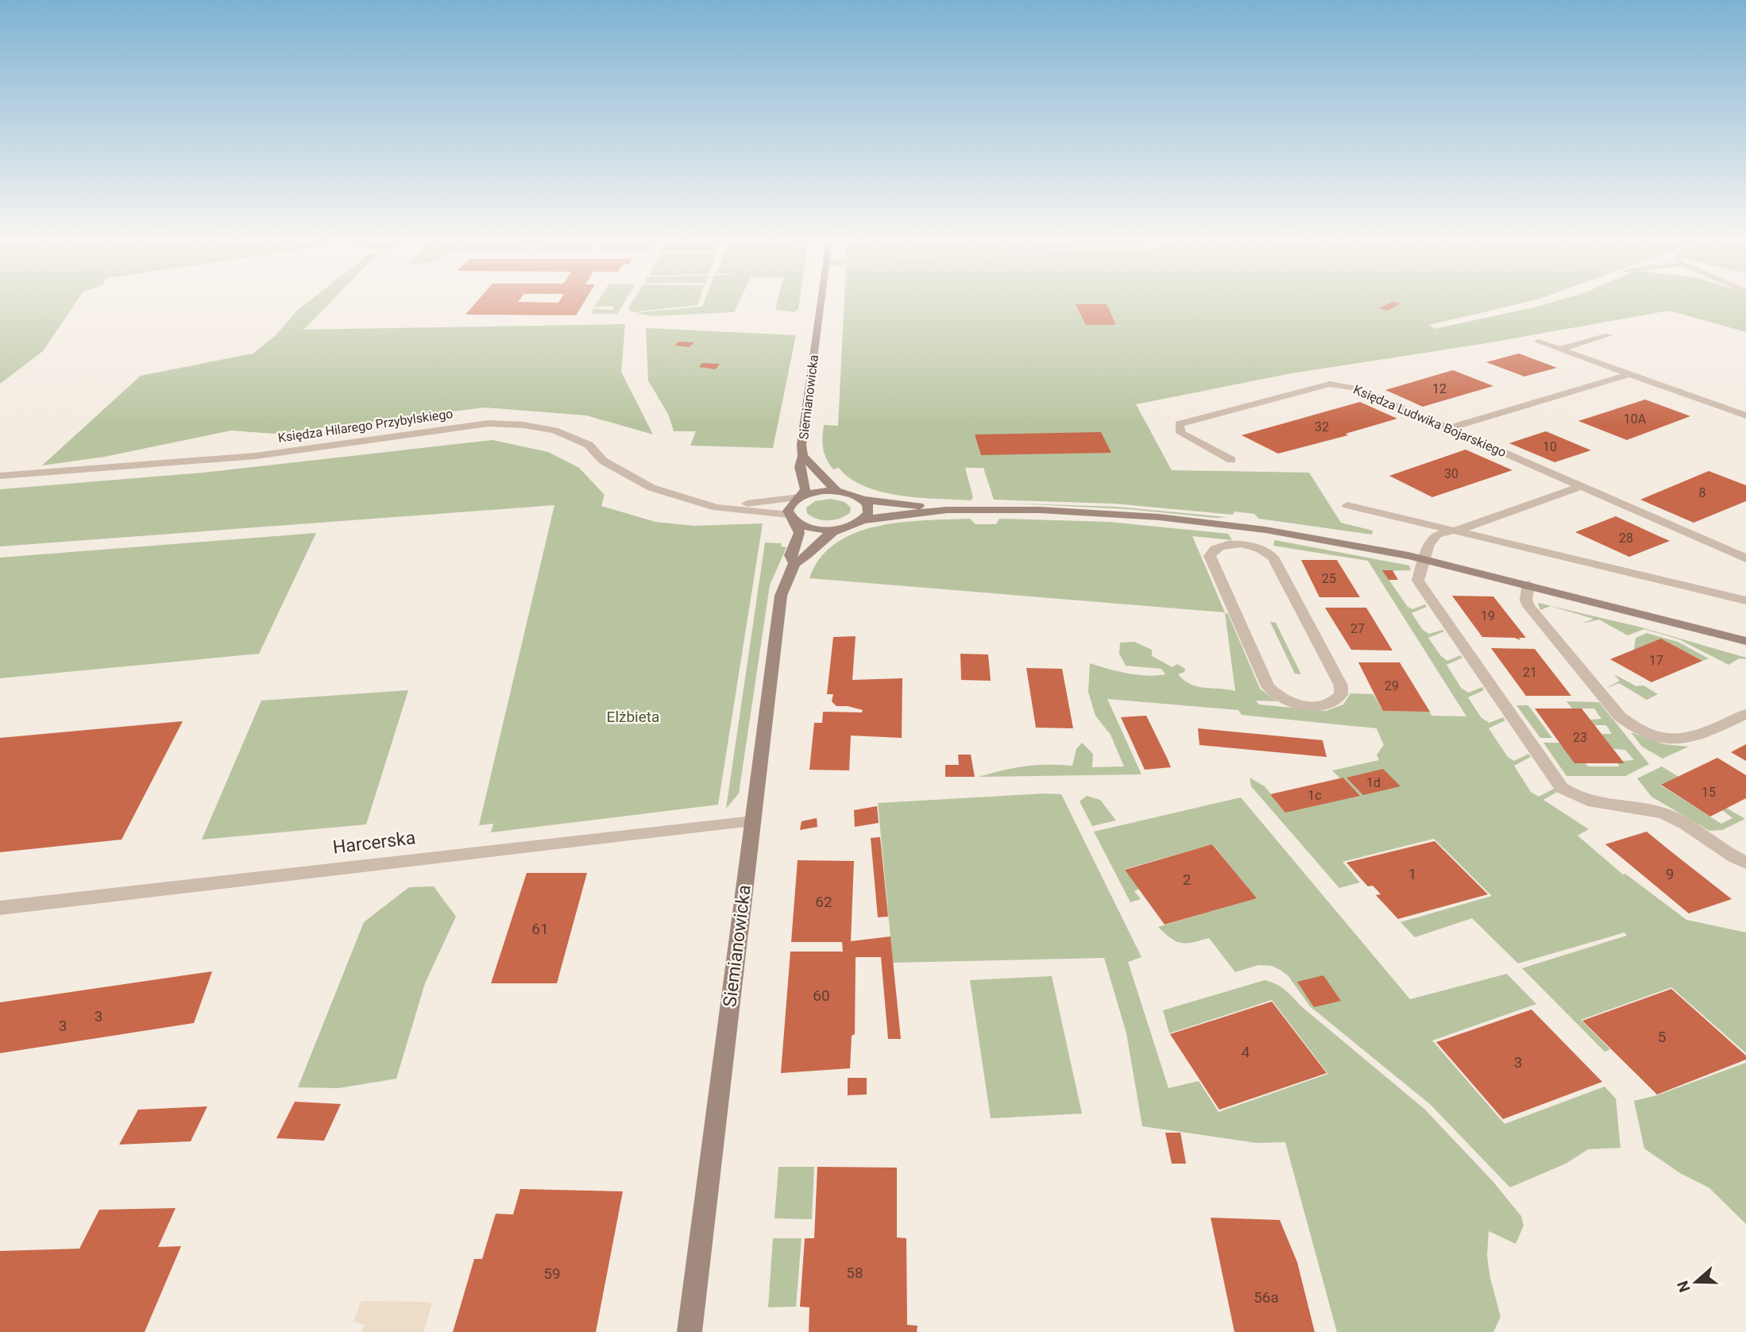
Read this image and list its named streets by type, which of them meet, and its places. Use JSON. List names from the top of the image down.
{
  "streets": {
    "street": [
      "Siemianowicka",
      "Księdza Ludwika Bojarskiego",
      "Księdza Hilarego Przybylskiego",
      "Harcerska"
    ]
  },
  "crossings": [
    ["Siemianowicka", "Księdza Hilarego Przybylskiego"],
    ["Siemianowicka", "Harcerska"]
  ],
  "parks": ["Elżbieta"],
  "house_numbers": [
    "12",
    "10A",
    "32",
    "10",
    "30",
    "8",
    "28",
    "25",
    "19",
    "27",
    "17",
    "21",
    "29",
    "23",
    "1d",
    "15",
    "1c",
    "1",
    "9",
    "2",
    "62",
    "61",
    "60",
    "3",
    "3",
    "5",
    "4",
    "3",
    "58",
    "59",
    "56a"
  ],
  "north": "left"
}
